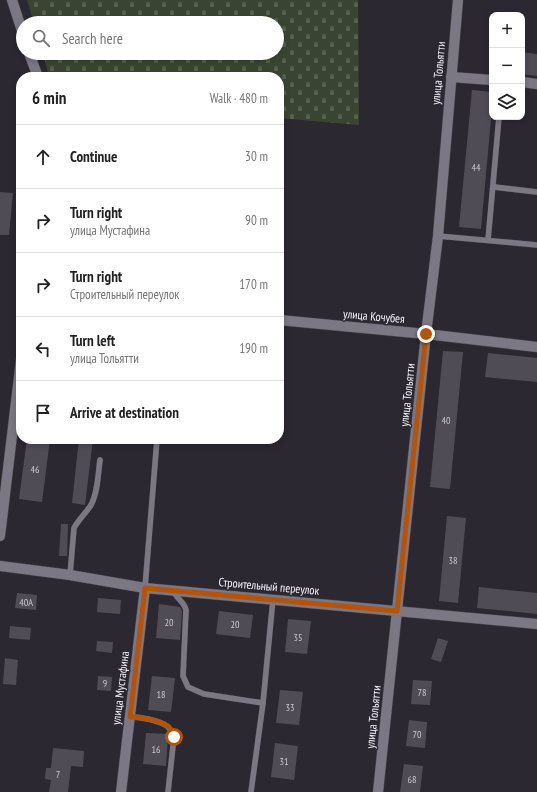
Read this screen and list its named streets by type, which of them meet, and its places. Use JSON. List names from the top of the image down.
{
  "streets": {
    "street": [
      "улица Тольятти",
      "улица Кочубея",
      "Строительный переулок",
      "улица Мустафина"
    ]
  },
  "crossings": [
    ["улица Тольятти", "улица Кочубея"],
    ["улица Тольятти", "Строительный переулок"],
    ["Строительный переулок", "улица Мустафина"]
  ],
  "house_numbers": [
    "44",
    "40",
    "46",
    "38",
    "40А",
    "20",
    "20",
    "35",
    "9",
    "78",
    "18",
    "33",
    "70",
    "16",
    "31",
    "7",
    "68"
  ],
  "page": {
    "map_buttons": ["+", "−"],
    "search": "Search here",
    "heading": ["6 min", "Walk · 480 m"],
    "list": [
      ["Continue", "30 m"],
      ["Turn right", "улица Мустафина", "90 m"],
      ["Turn right", "Строительный переулок", "170 m"],
      ["Turn left", "улица Тольятти", "190 m"],
      "Arrive at destination"
    ]
  }
}
